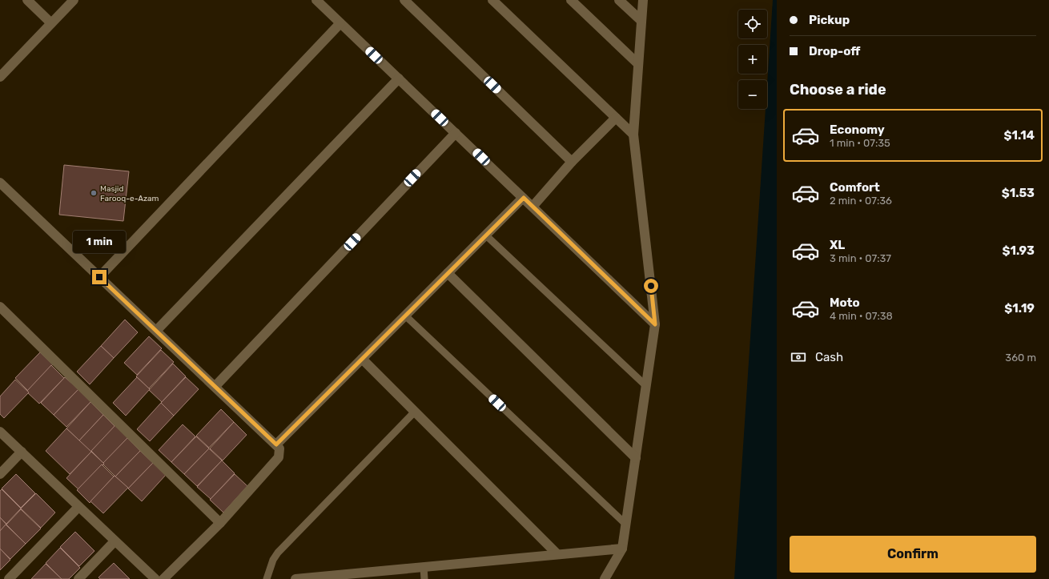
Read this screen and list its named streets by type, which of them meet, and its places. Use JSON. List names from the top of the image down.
{
  "places": ["Masjid Farooq-e-Azam"],
  "page": {
    "banner": ["Pickup", "Drop-off"],
    "map_buttons": ["+", "−"],
    "heading": "Choose a ride",
    "list": [
      {
        "name": "Economy",
        "note": "1 min · 07:35",
        "value": "$1.14"
      },
      {
        "name": "Comfort",
        "note": "2 min · 07:36",
        "value": "$1.53"
      },
      {
        "name": "XL",
        "note": "3 min · 07:37",
        "value": "$1.93"
      },
      {
        "name": "Moto",
        "note": "4 min · 07:38",
        "value": "$1.19"
      }
    ],
    "bubble": "1 min",
    "pay": ["Cash", "360 m"],
    "buttons": "Confirm"
  }
}
